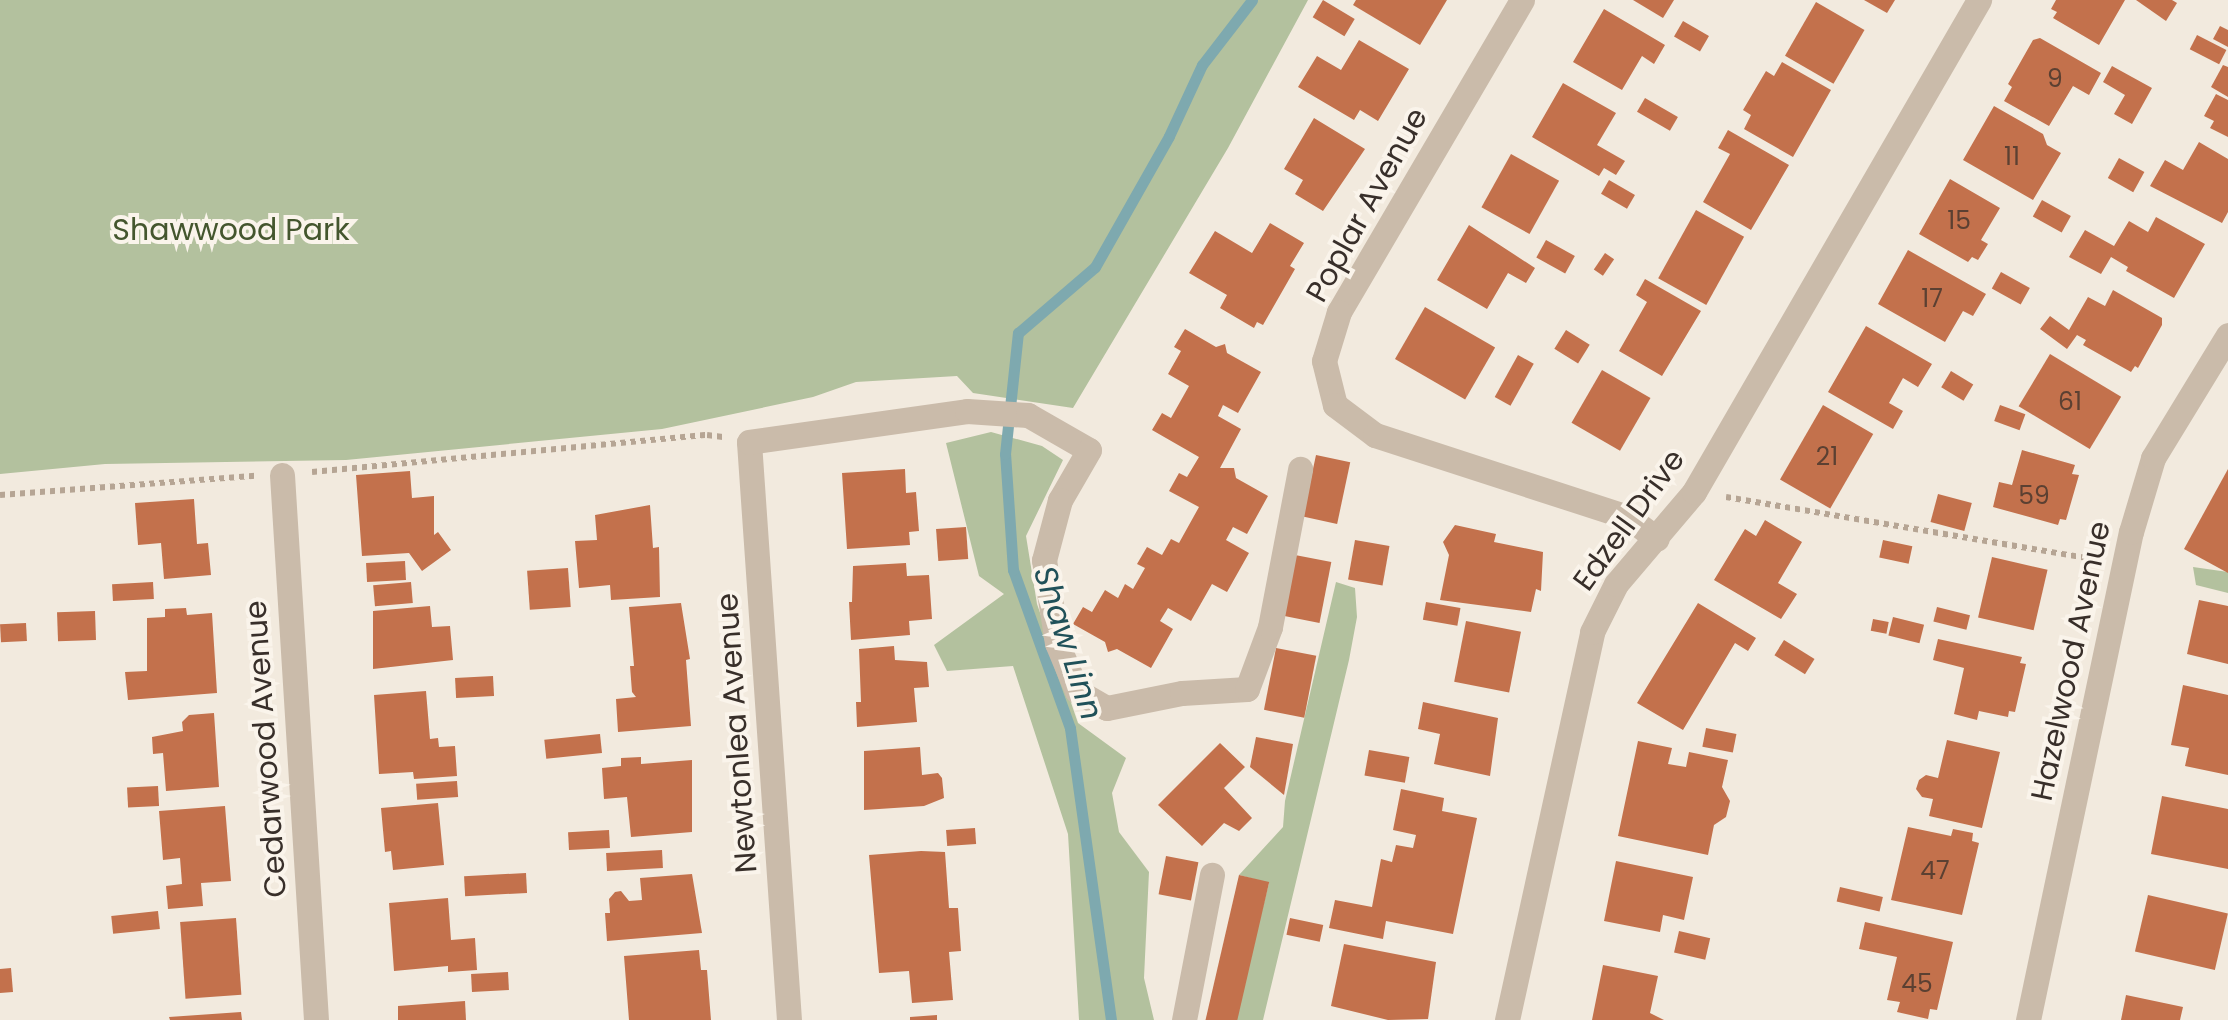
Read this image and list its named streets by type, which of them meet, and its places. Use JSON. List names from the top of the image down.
{
  "streets": {
    "street": [
      "Poplar Avenue",
      "Edzell Drive",
      "Hazelwood Avenue",
      "Newtonlea Avenue",
      "Cedarwood Avenue"
    ]
  },
  "crossings": [
    ["Poplar Avenue", "Edzell Drive"]
  ],
  "water": ["Shaw Linn"],
  "parks": ["Shawwood Park"],
  "house_numbers": [
    "9",
    "11",
    "15",
    "17",
    "61",
    "21",
    "59",
    "47",
    "45"
  ]
}
